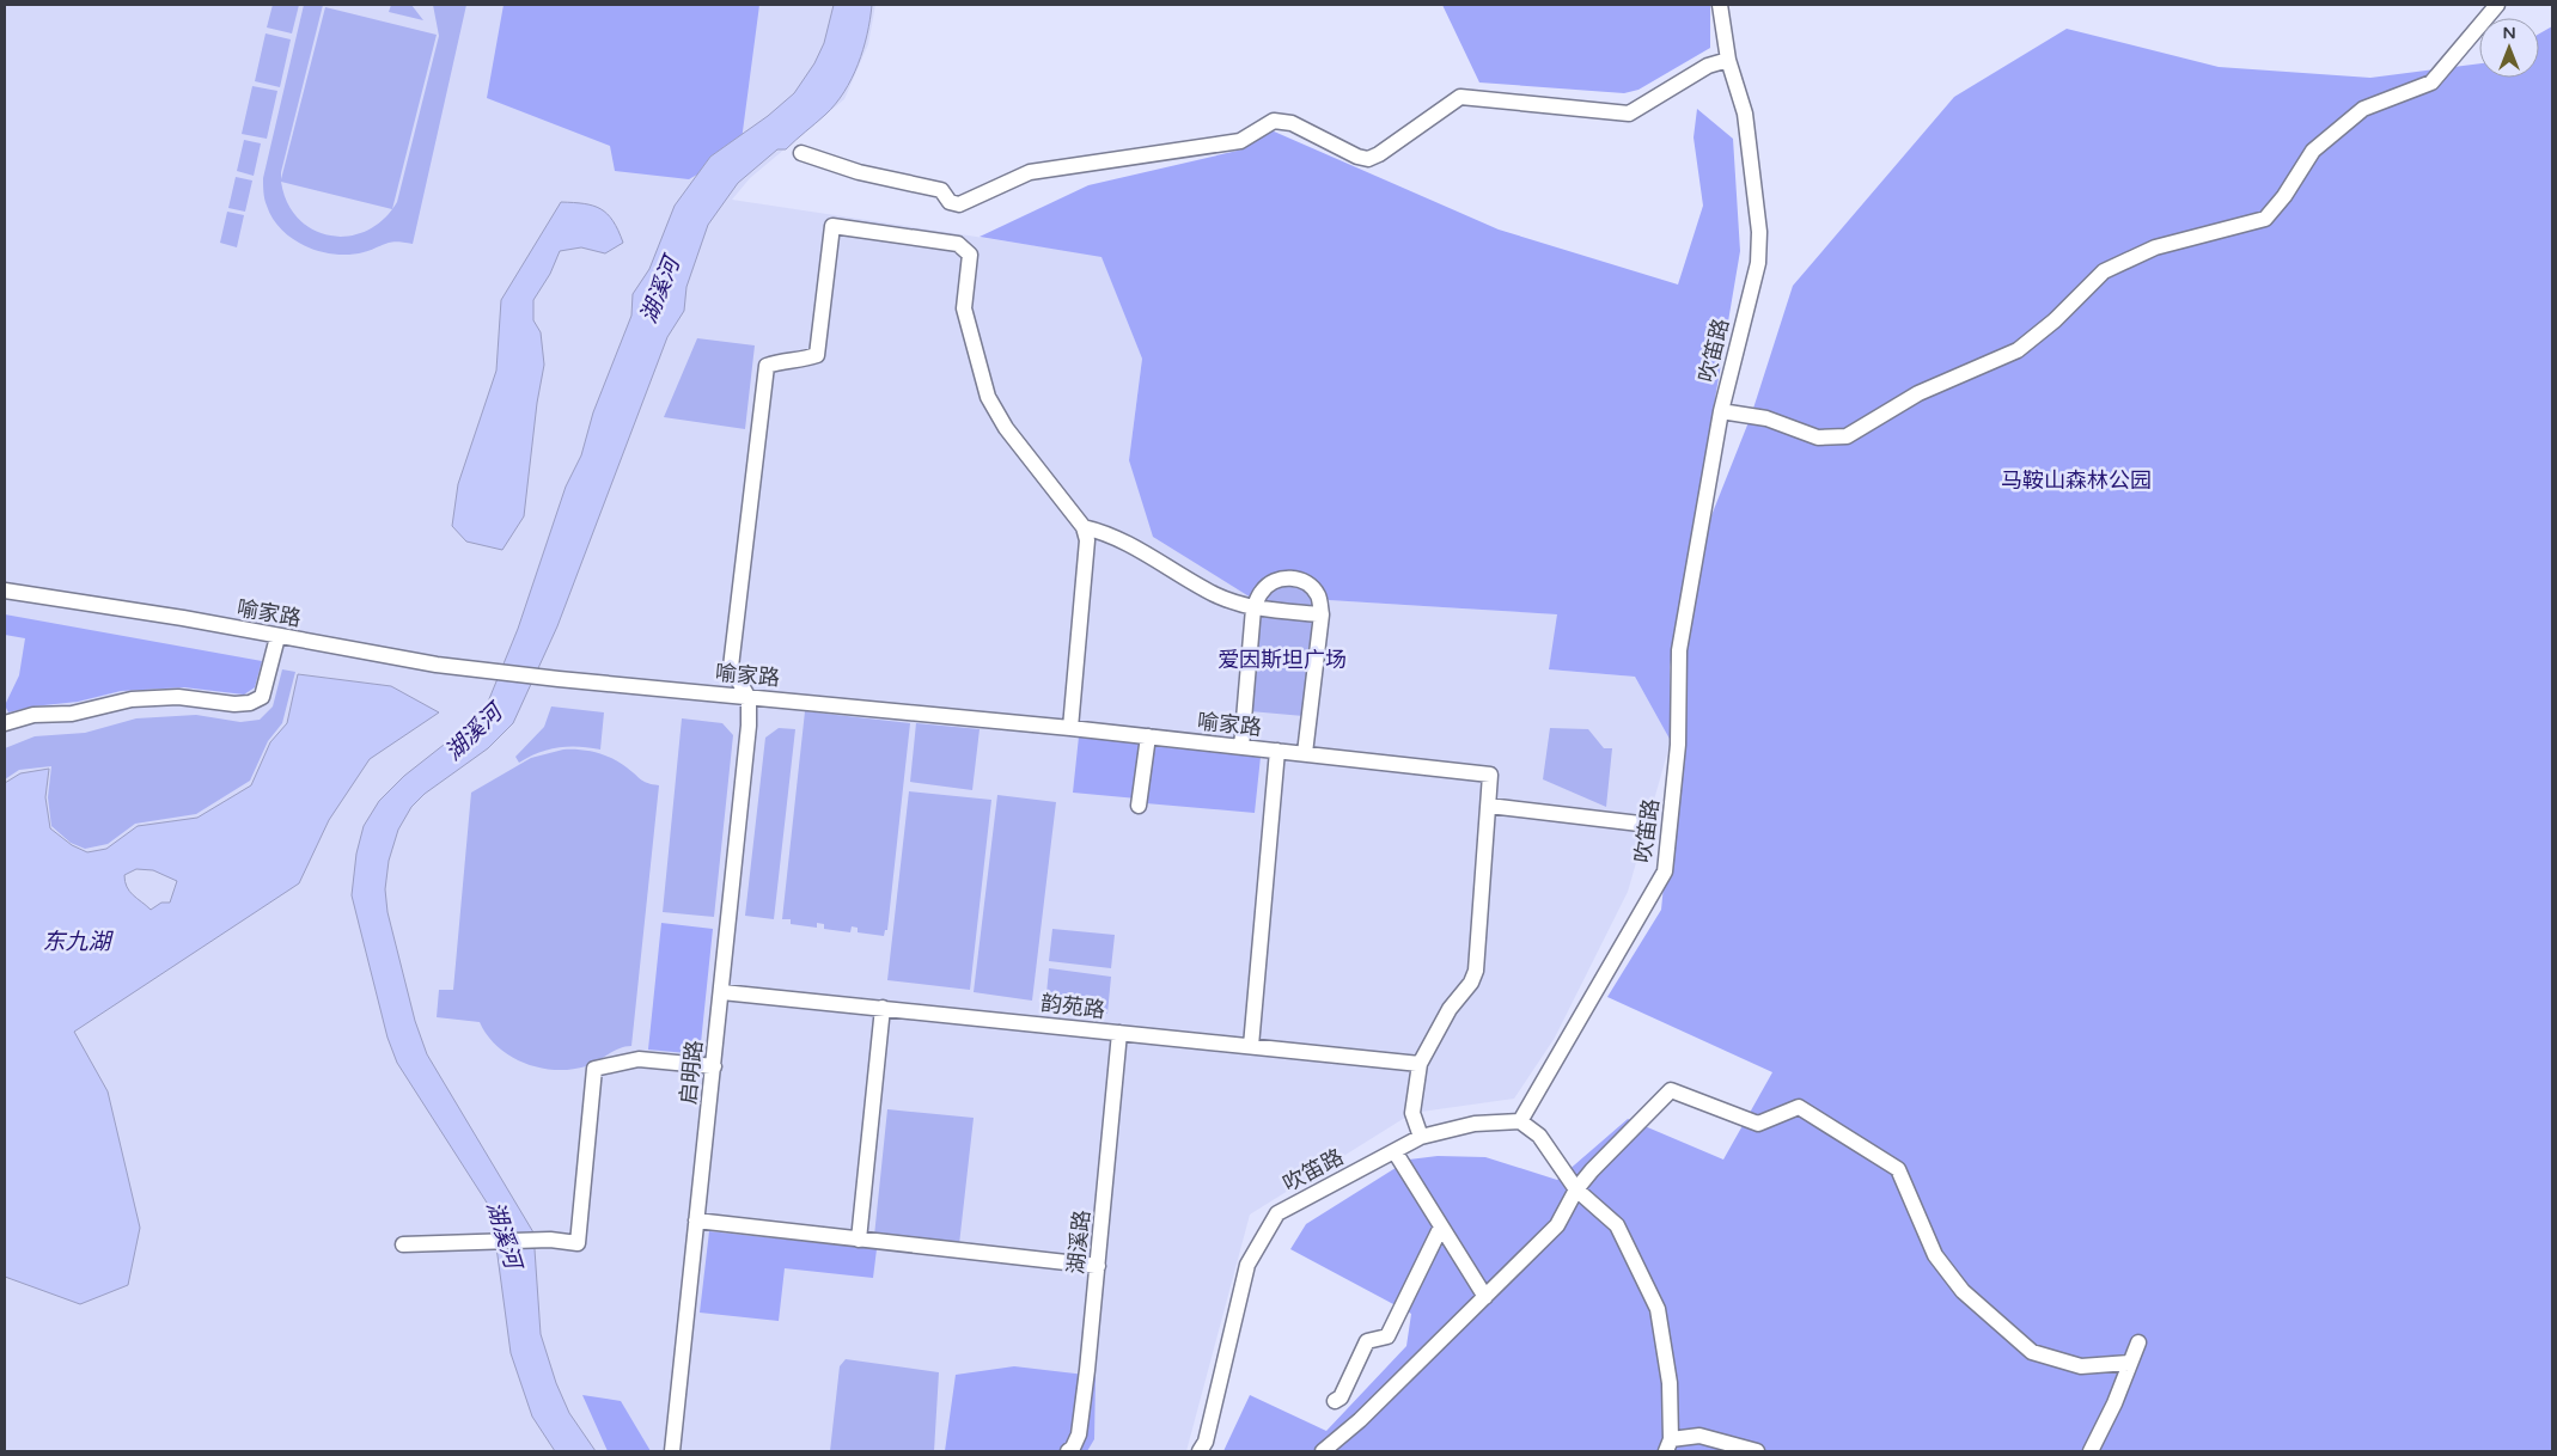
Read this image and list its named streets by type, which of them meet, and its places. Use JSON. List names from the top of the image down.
{
  "streets": {
    "street": [
      "吹笛路",
      "喻家路",
      "韵苑路",
      "启明路",
      "湖溪路"
    ]
  },
  "crossings": [
    ["喻家路", "启明路"],
    ["韵苑路", "启明路"],
    ["韵苑路", "湖溪路"]
  ],
  "water": ["湖溪河", "东九湖"],
  "parks": ["马鞍山森林公园", "爱因斯坦广场"],
  "north": "top"
}
